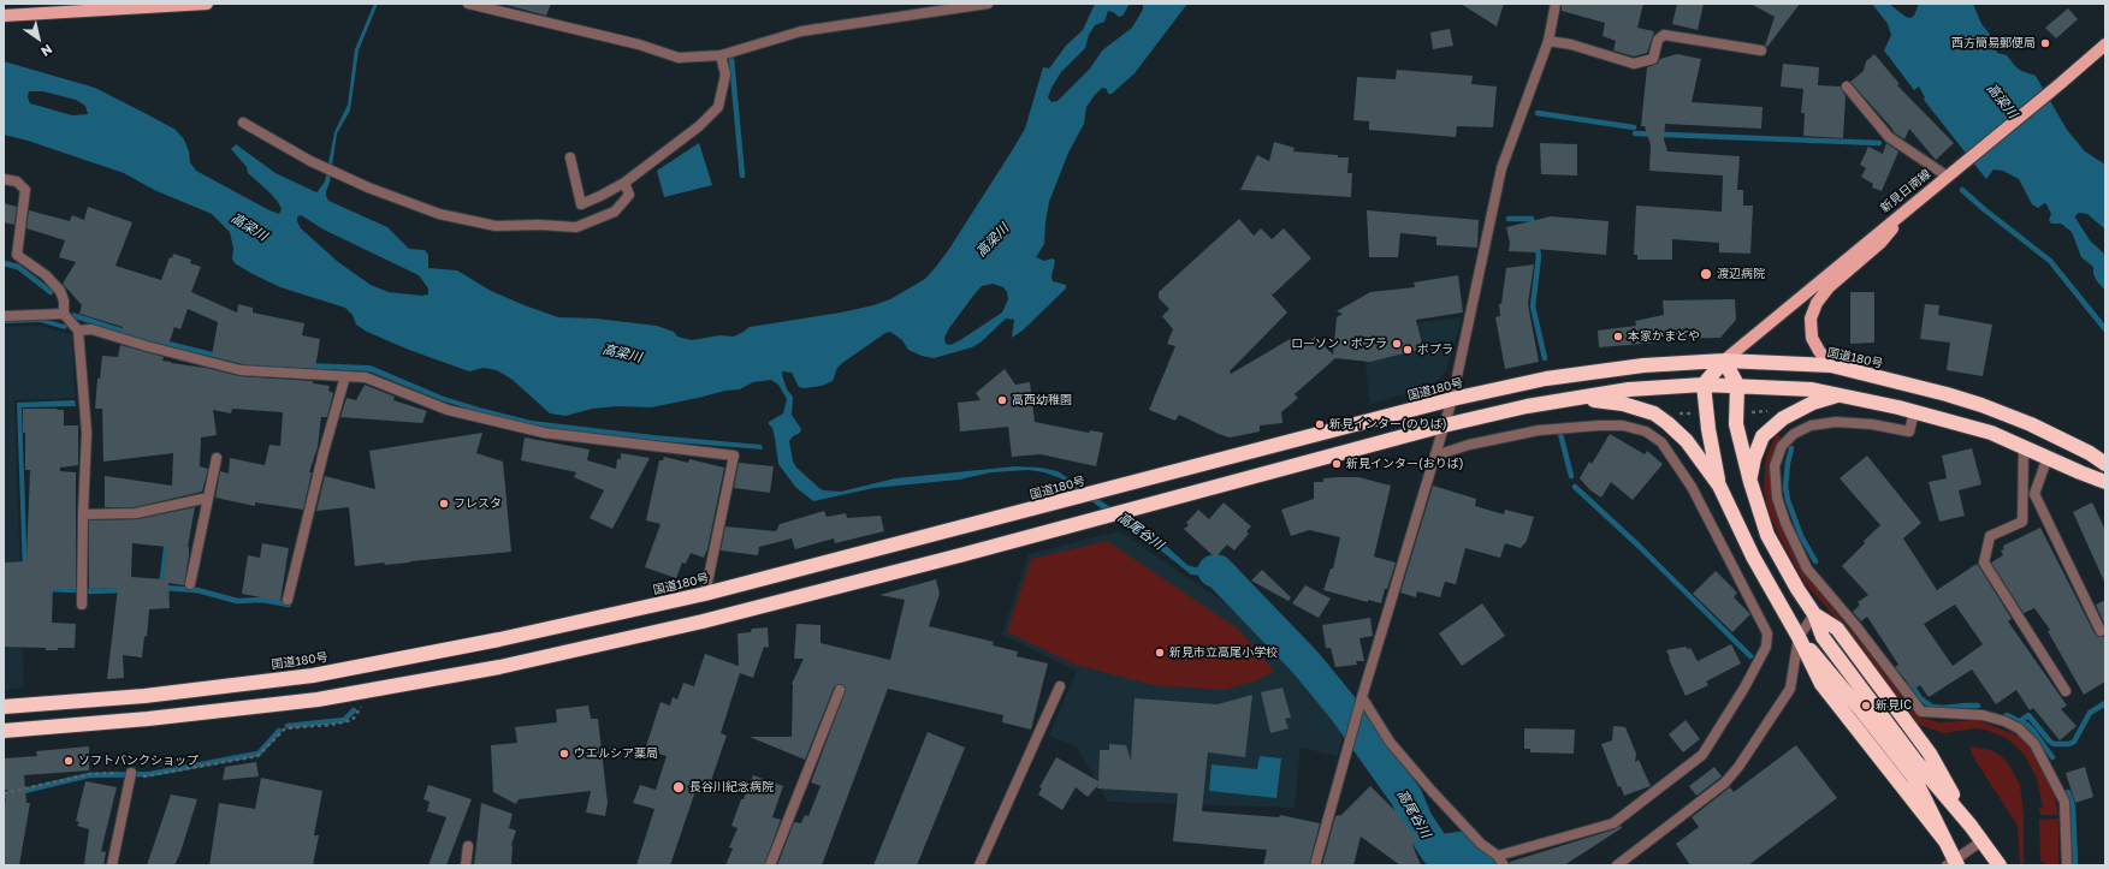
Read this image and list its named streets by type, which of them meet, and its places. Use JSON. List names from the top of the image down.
{
  "streets": {
    "highway": ["国道180号"],
    "main road": ["新見日南線"]
  },
  "crossings": [
    ["新見日南線", "国道180号"]
  ],
  "water": ["高梁川", "高尾谷川"],
  "places": [
    "西方簡易郵便局",
    "渡辺病院",
    "本家かまどや",
    "ローソン・ポプラ",
    "ポプラ",
    "高西幼稚園",
    "新見インター(のりば)",
    "新見インター(おりば)",
    "フレスタ",
    "新見市立高尾小学校",
    "新見IC",
    "ウエルシア薬局",
    "ソフトバンクショップ",
    "長谷川紀念病院"
  ],
  "north": "bottom right"
}
